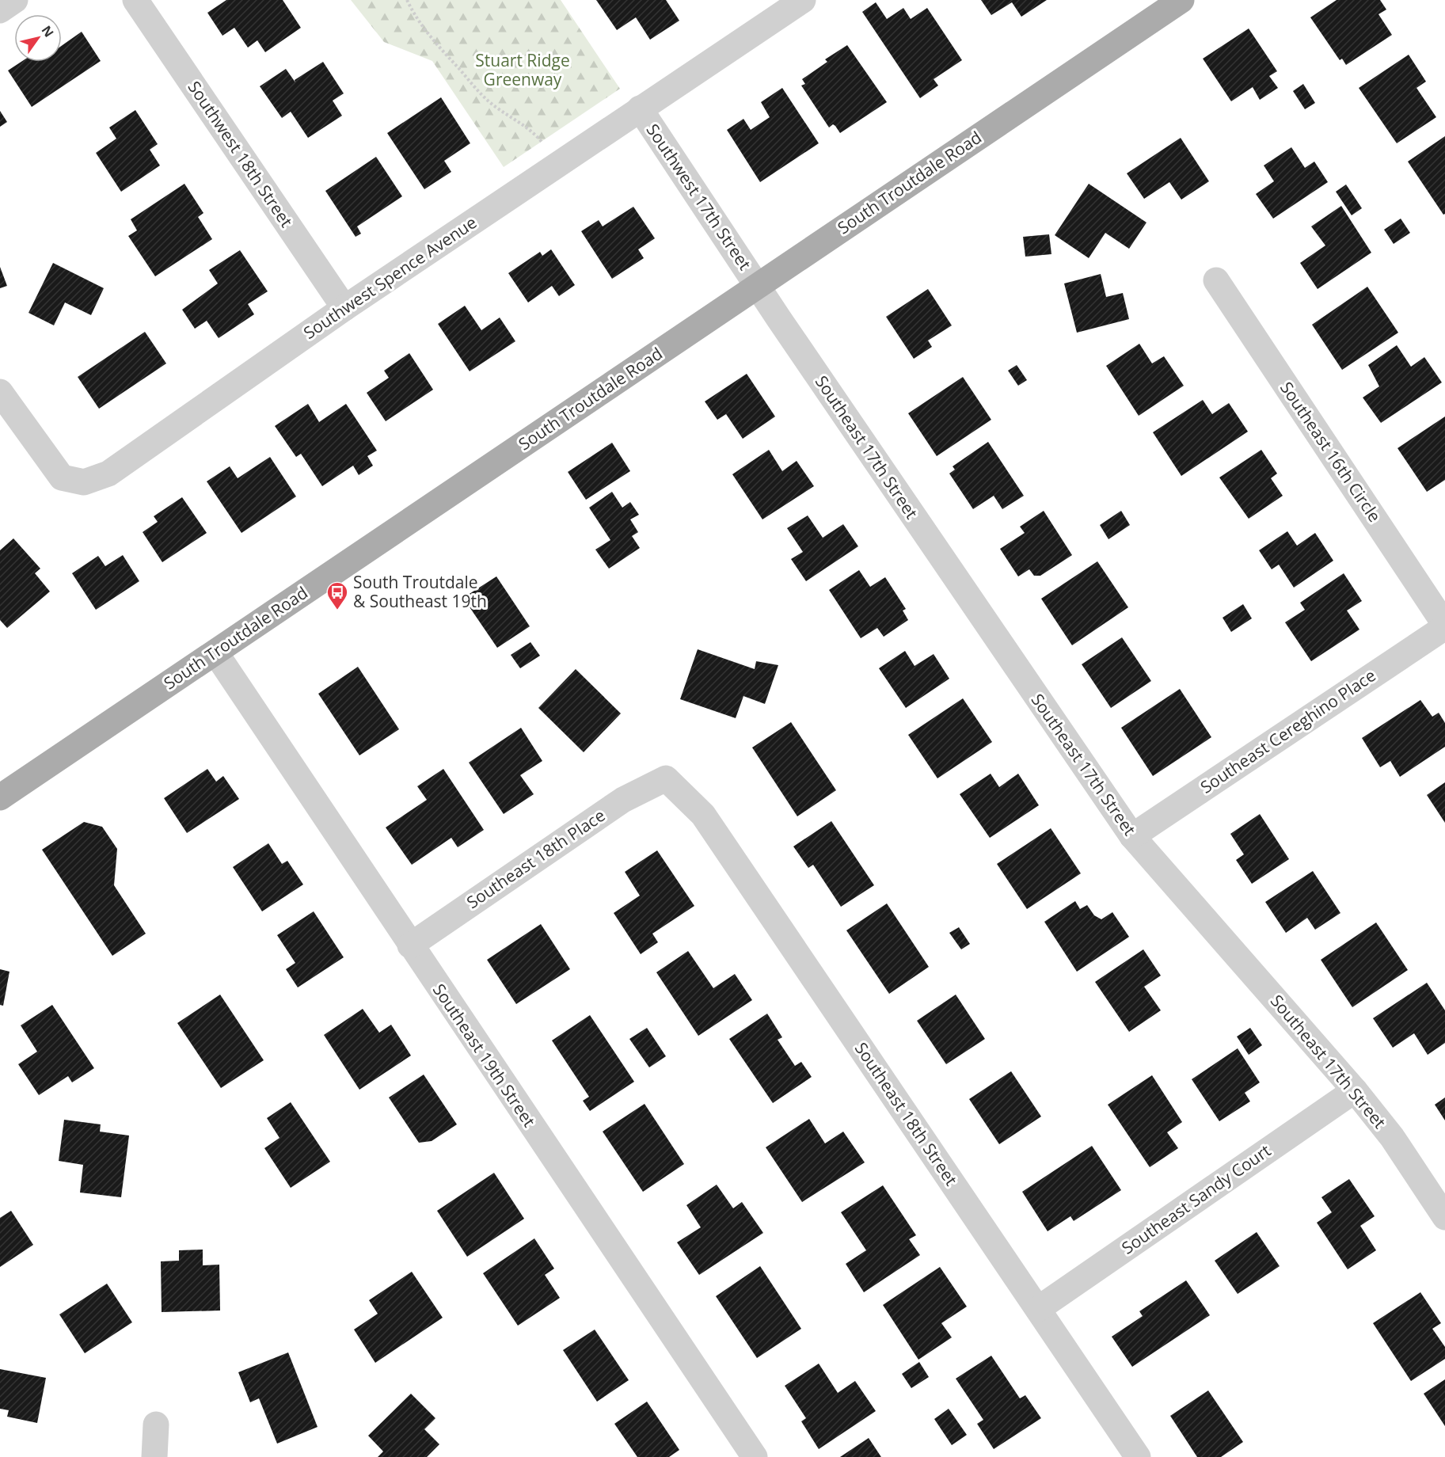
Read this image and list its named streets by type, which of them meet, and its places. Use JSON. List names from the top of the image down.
{
  "streets": {
    "main road": ["South Troutdale Road"],
    "street": [
      "Southwest 18th Street",
      "Southwest 17th Street",
      "Southwest Spence Avenue",
      "Southeast 17th Street",
      "Southeast 16th Circle",
      "Southeast Cereghino Place",
      "Southeast 18th Place",
      "Southeast 19th Street",
      "Southeast 18th Street",
      "Southeast Sandy Court"
    ]
  },
  "crossings": [
    ["Southwest 18th Street", "Southwest Spence Avenue"],
    ["South Troutdale Road", "Southwest 17th Street"],
    ["South Troutdale Road", "Southeast 17th Street"],
    ["South Troutdale Road", "Southeast 19th Street"],
    ["Southwest 17th Street", "Southwest Spence Avenue"],
    ["Southwest 17th Street", "Southeast 17th Street"],
    ["Southeast 17th Street", "Southeast Cereghino Place"],
    ["Southeast 17th Street", "Southeast Sandy Court"],
    ["Southeast 16th Circle", "Southeast Cereghino Place"],
    ["Southeast 18th Place", "Southeast 19th Street"],
    ["Southeast 18th Place", "Southeast 18th Street"],
    ["Southeast 18th Street", "Southeast Sandy Court"]
  ],
  "parks": ["Stuart Ridge Greenway"],
  "places": {
    "bus stop": ["South Troutdale & Southeast 19th"]
  },
  "north": "top right"
}
